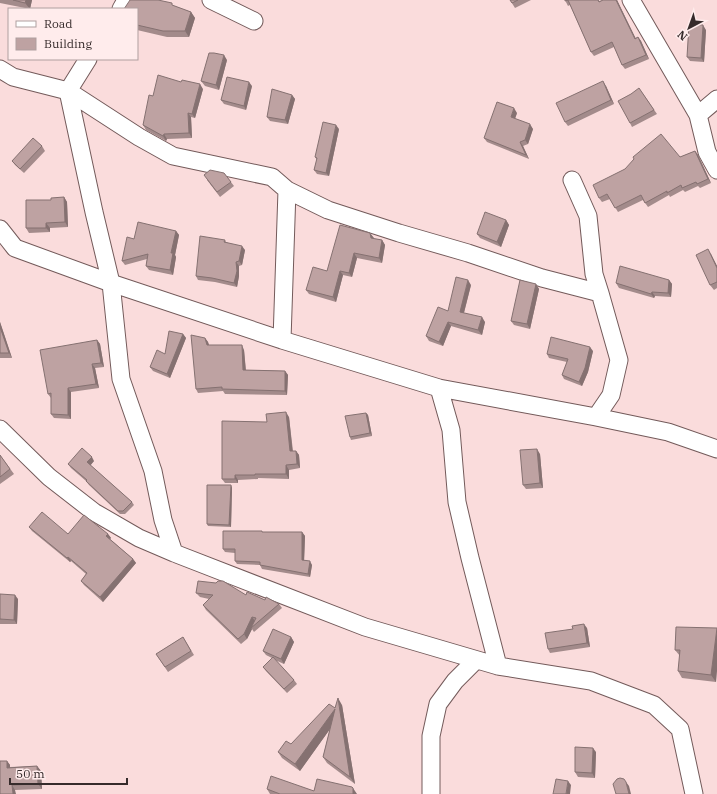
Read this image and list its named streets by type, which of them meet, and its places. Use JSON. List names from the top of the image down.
{
  "legend": ["Road", "Building"],
  "scale_bar": "50 m",
  "north": "bottom left"
}
